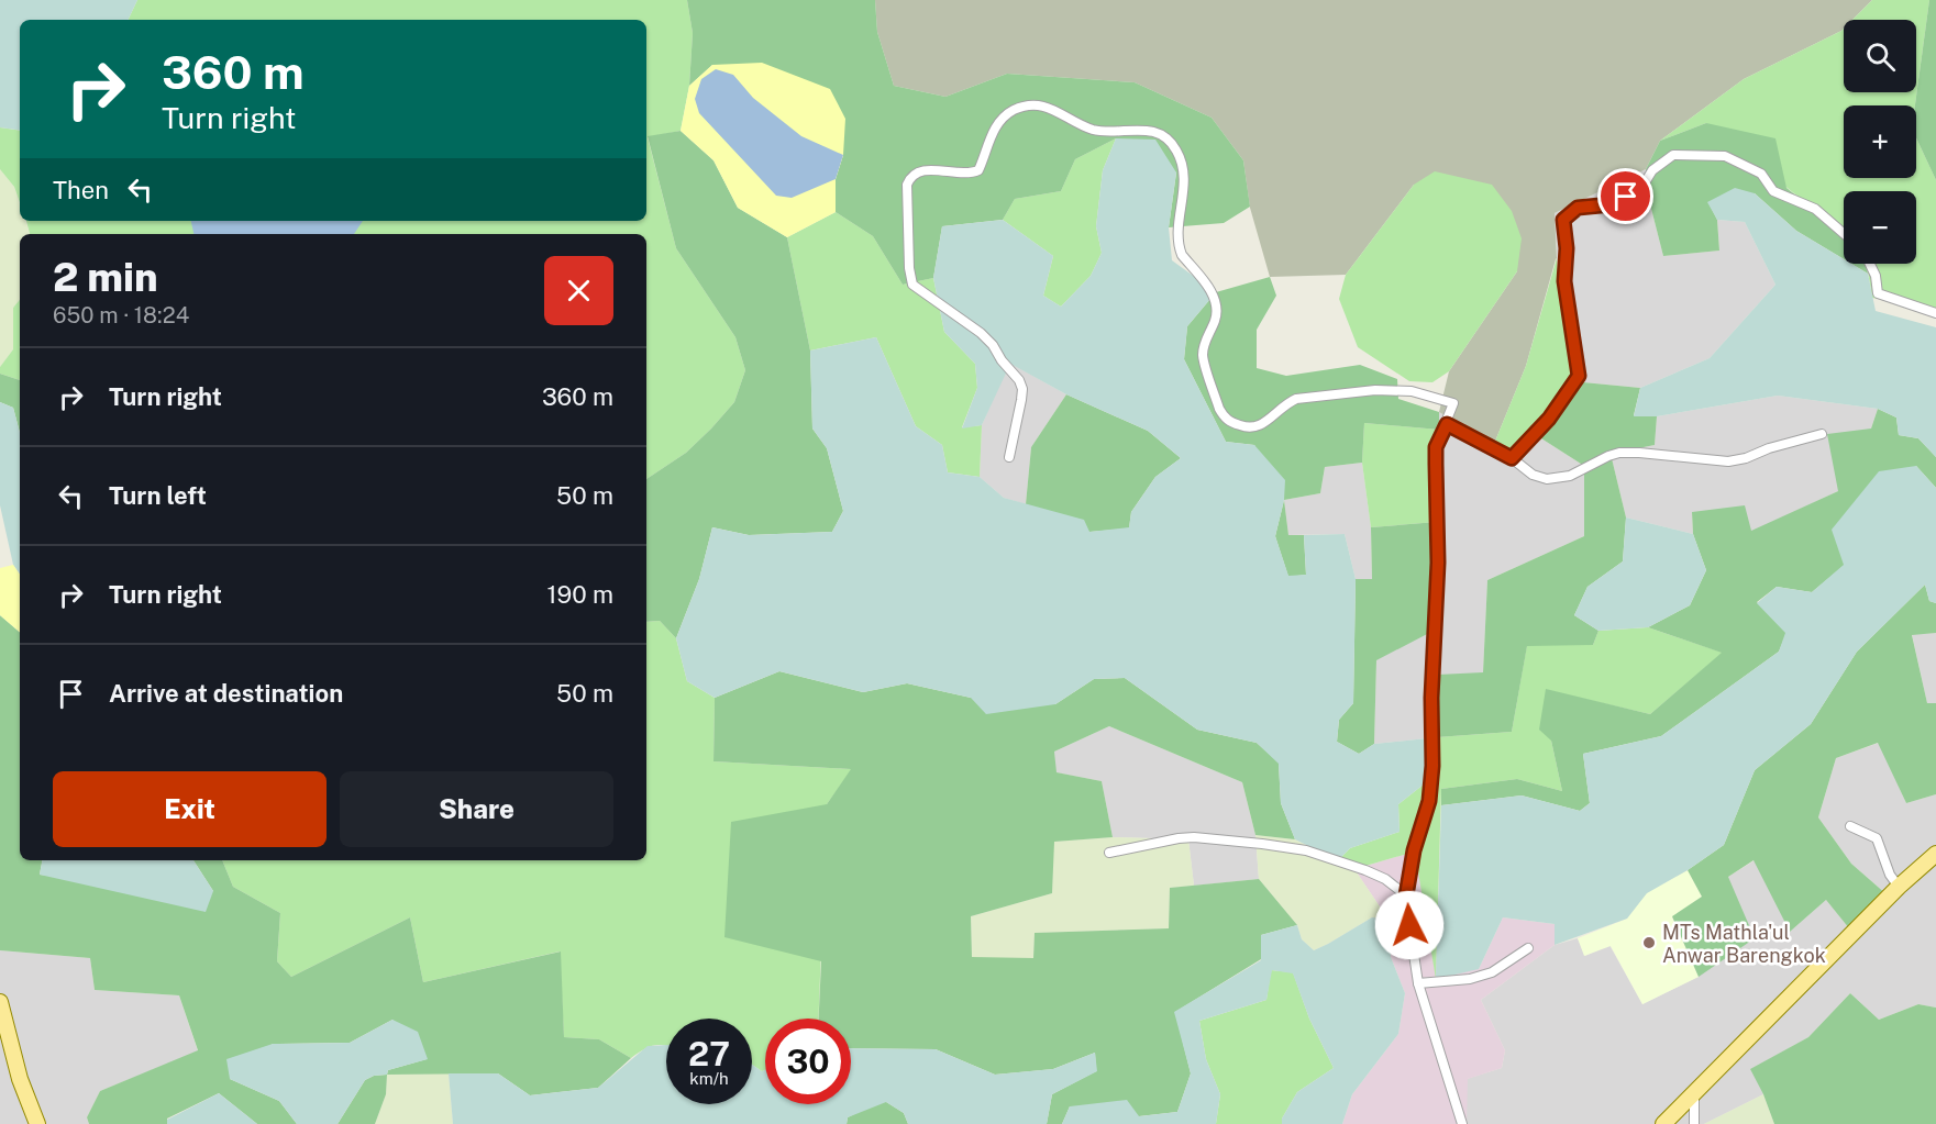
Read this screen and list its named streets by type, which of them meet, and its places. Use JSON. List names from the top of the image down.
{
  "places": ["MTs Mathla'ul Anwar Barengkok"],
  "page": {
    "map_buttons": ["+", "−"],
    "turn": ["360 m", "Turn right"],
    "then": "Then",
    "heading": ["2 min", "650 m · 18:24"],
    "list": [
      {
        "name": "Turn right",
        "value": "360 m"
      },
      {
        "name": "Turn left",
        "value": "50 m"
      },
      {
        "name": "Turn right",
        "value": "190 m"
      },
      {
        "name": "Arrive at destination",
        "value": "50 m"
      }
    ],
    "buttons": ["Exit", "Share"],
    "speed": "27 km/h",
    "limit": "30"
  }
}
